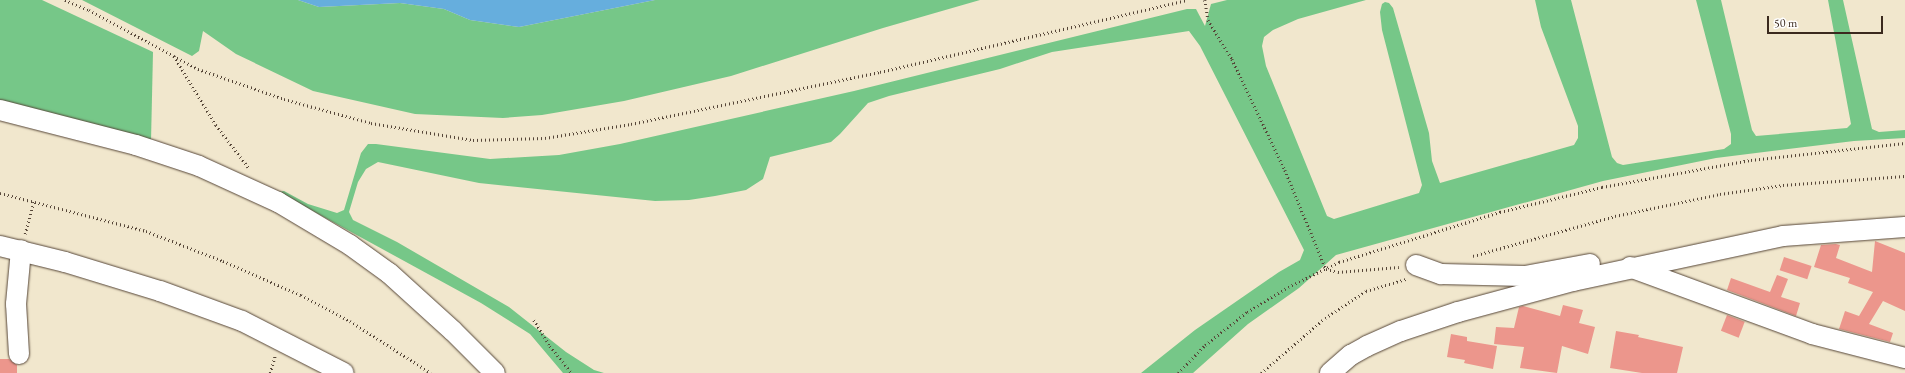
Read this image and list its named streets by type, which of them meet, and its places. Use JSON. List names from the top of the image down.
{
  "scale_bar": "50 m"
}
